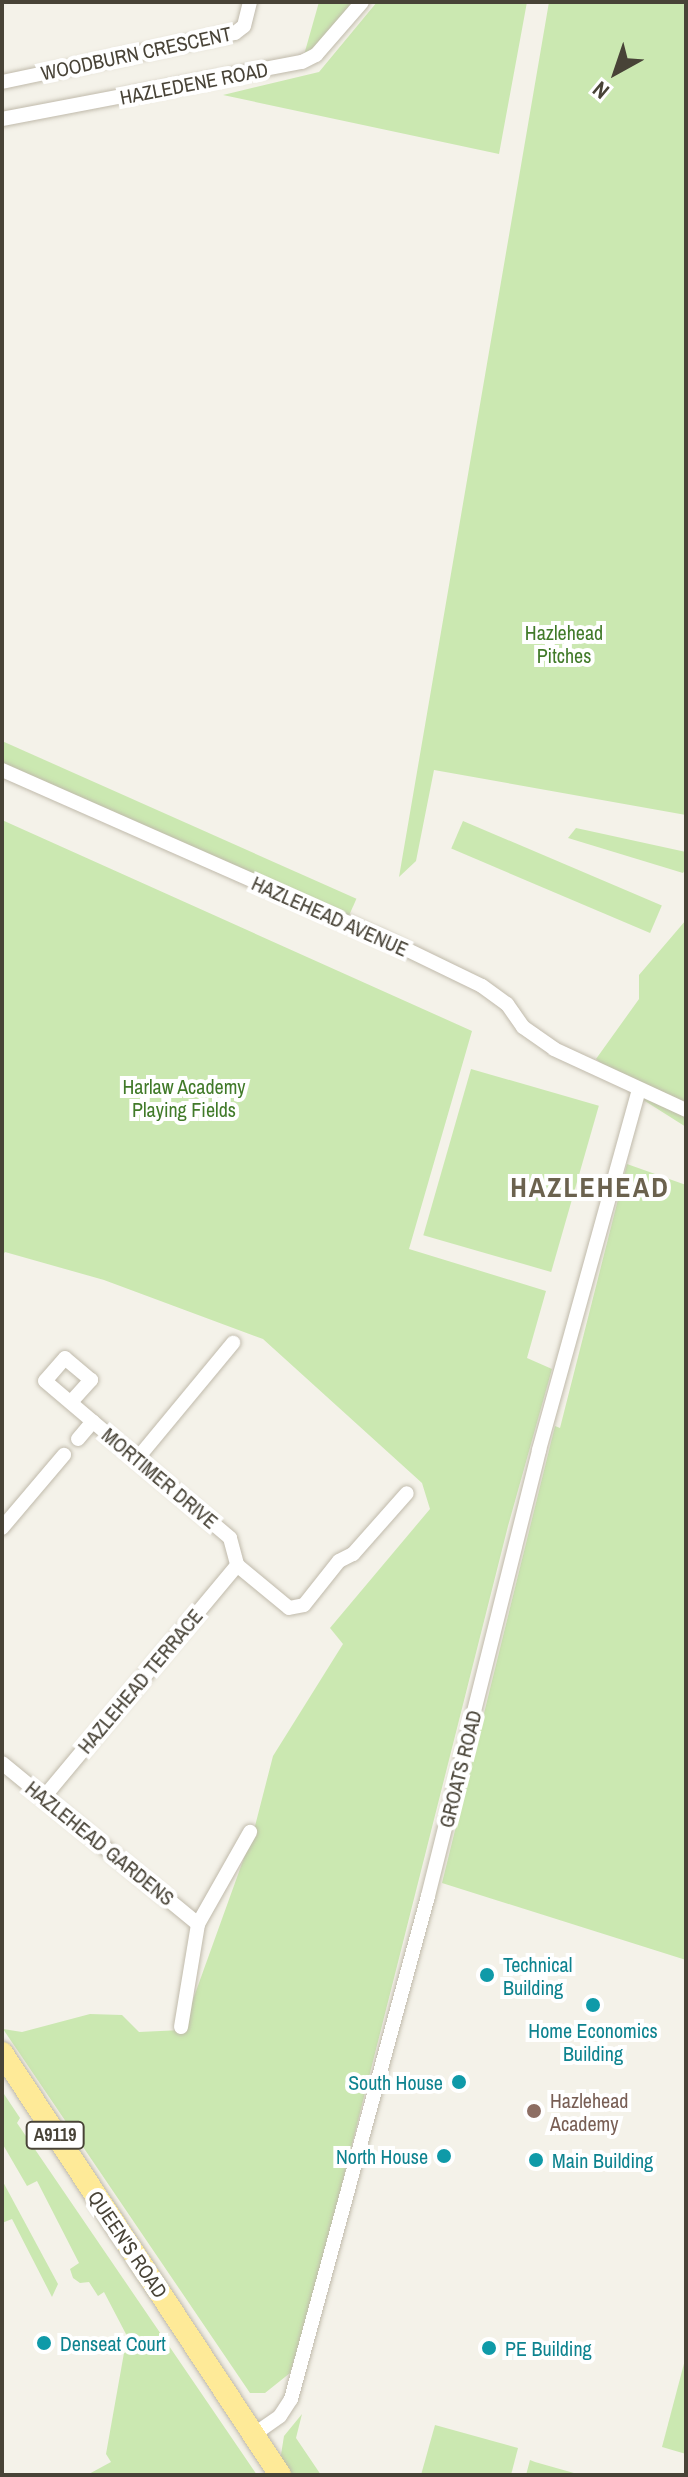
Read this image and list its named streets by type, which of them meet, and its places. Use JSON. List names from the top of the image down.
{
  "streets": {
    "main road": ["A9119", "QUEEN'S ROAD"],
    "street": [
      "WOODBURN CRESCENT",
      "HAZLEDENE ROAD",
      "HAZLEHEAD AVENUE",
      "MORTIMER DRIVE",
      "HAZLEHEAD TERRACE",
      "GROATS ROAD",
      "HAZLEHEAD GARDENS"
    ]
  },
  "crossings": [
    ["HAZLEHEAD AVENUE", "GROATS ROAD"],
    ["MORTIMER DRIVE", "HAZLEHEAD TERRACE"],
    ["HAZLEHEAD TERRACE", "HAZLEHEAD GARDENS"],
    ["GROATS ROAD", "A9119"],
    ["GROATS ROAD", "QUEEN'S ROAD"],
    ["A9119", "QUEEN'S ROAD"]
  ],
  "districts": ["HAZLEHEAD"],
  "parks": ["Hazlehead Pitches", "Harlaw Academy Playing Fields"],
  "places": [
    "Technical Building",
    "Home Economics Building",
    "South House",
    "Hazlehead Academy",
    "North House",
    "Main Building",
    "Denseat Court",
    "PE Building"
  ],
  "north": "bottom left"
}
